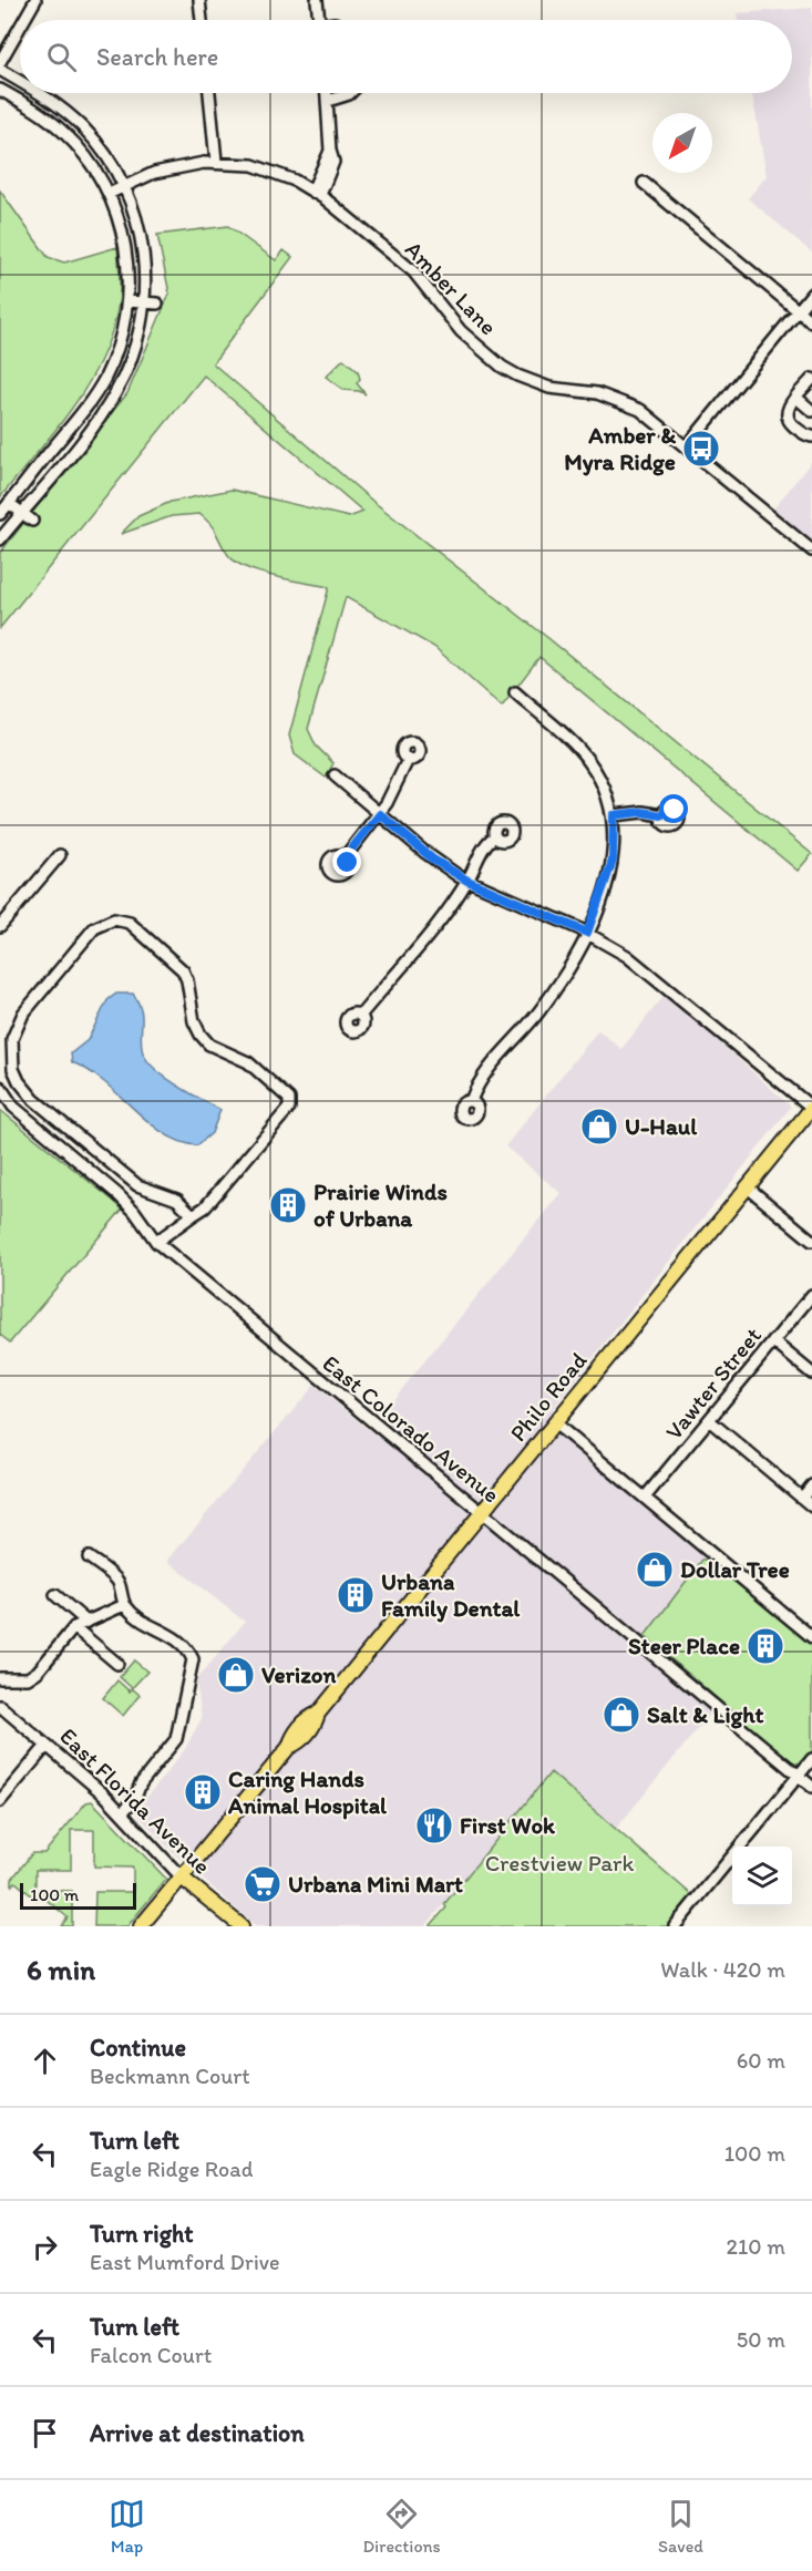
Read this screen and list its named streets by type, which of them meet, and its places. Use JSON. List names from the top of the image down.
{
  "streets": {
    "main road": ["Philo Road", "East Florida Avenue"],
    "street": ["Amber Lane", "Vawter Street", "East Colorado Avenue"]
  },
  "crossings": [
    ["Philo Road", "East Colorado Avenue"],
    ["Philo Road", "East Florida Avenue"]
  ],
  "parks": ["Crestview Park"],
  "places": {
    "bus stop": ["Amber & Myra Ridge"],
    "shop": [
      "U-Haul",
      "Dollar Tree",
      "Verizon",
      "Salt & Light"
    ],
    "building": [
      "Prairie Winds of Urbana",
      "Urbana Family Dental",
      "Steer Place",
      "Caring Hands Animal Hospital"
    ],
    "restaurant": ["First Wok"],
    "supermarket": ["Urbana Mini Mart"]
  },
  "scale_bar": "100 m",
  "north": "bottom left",
  "page": {
    "search": "Search here",
    "scale": "100 m",
    "heading": ["6 min", "Walk · 420 m"],
    "list": [
      ["Continue", "Beckmann Court", "60 m"],
      ["Turn left", "Eagle Ridge Road", "100 m"],
      ["Turn right", "East Mumford Drive", "210 m"],
      ["Turn left", "Falcon Court", "50 m"],
      "Arrive at destination"
    ],
    "nav": ["Map", "Directions", "Saved"]
  }
}
